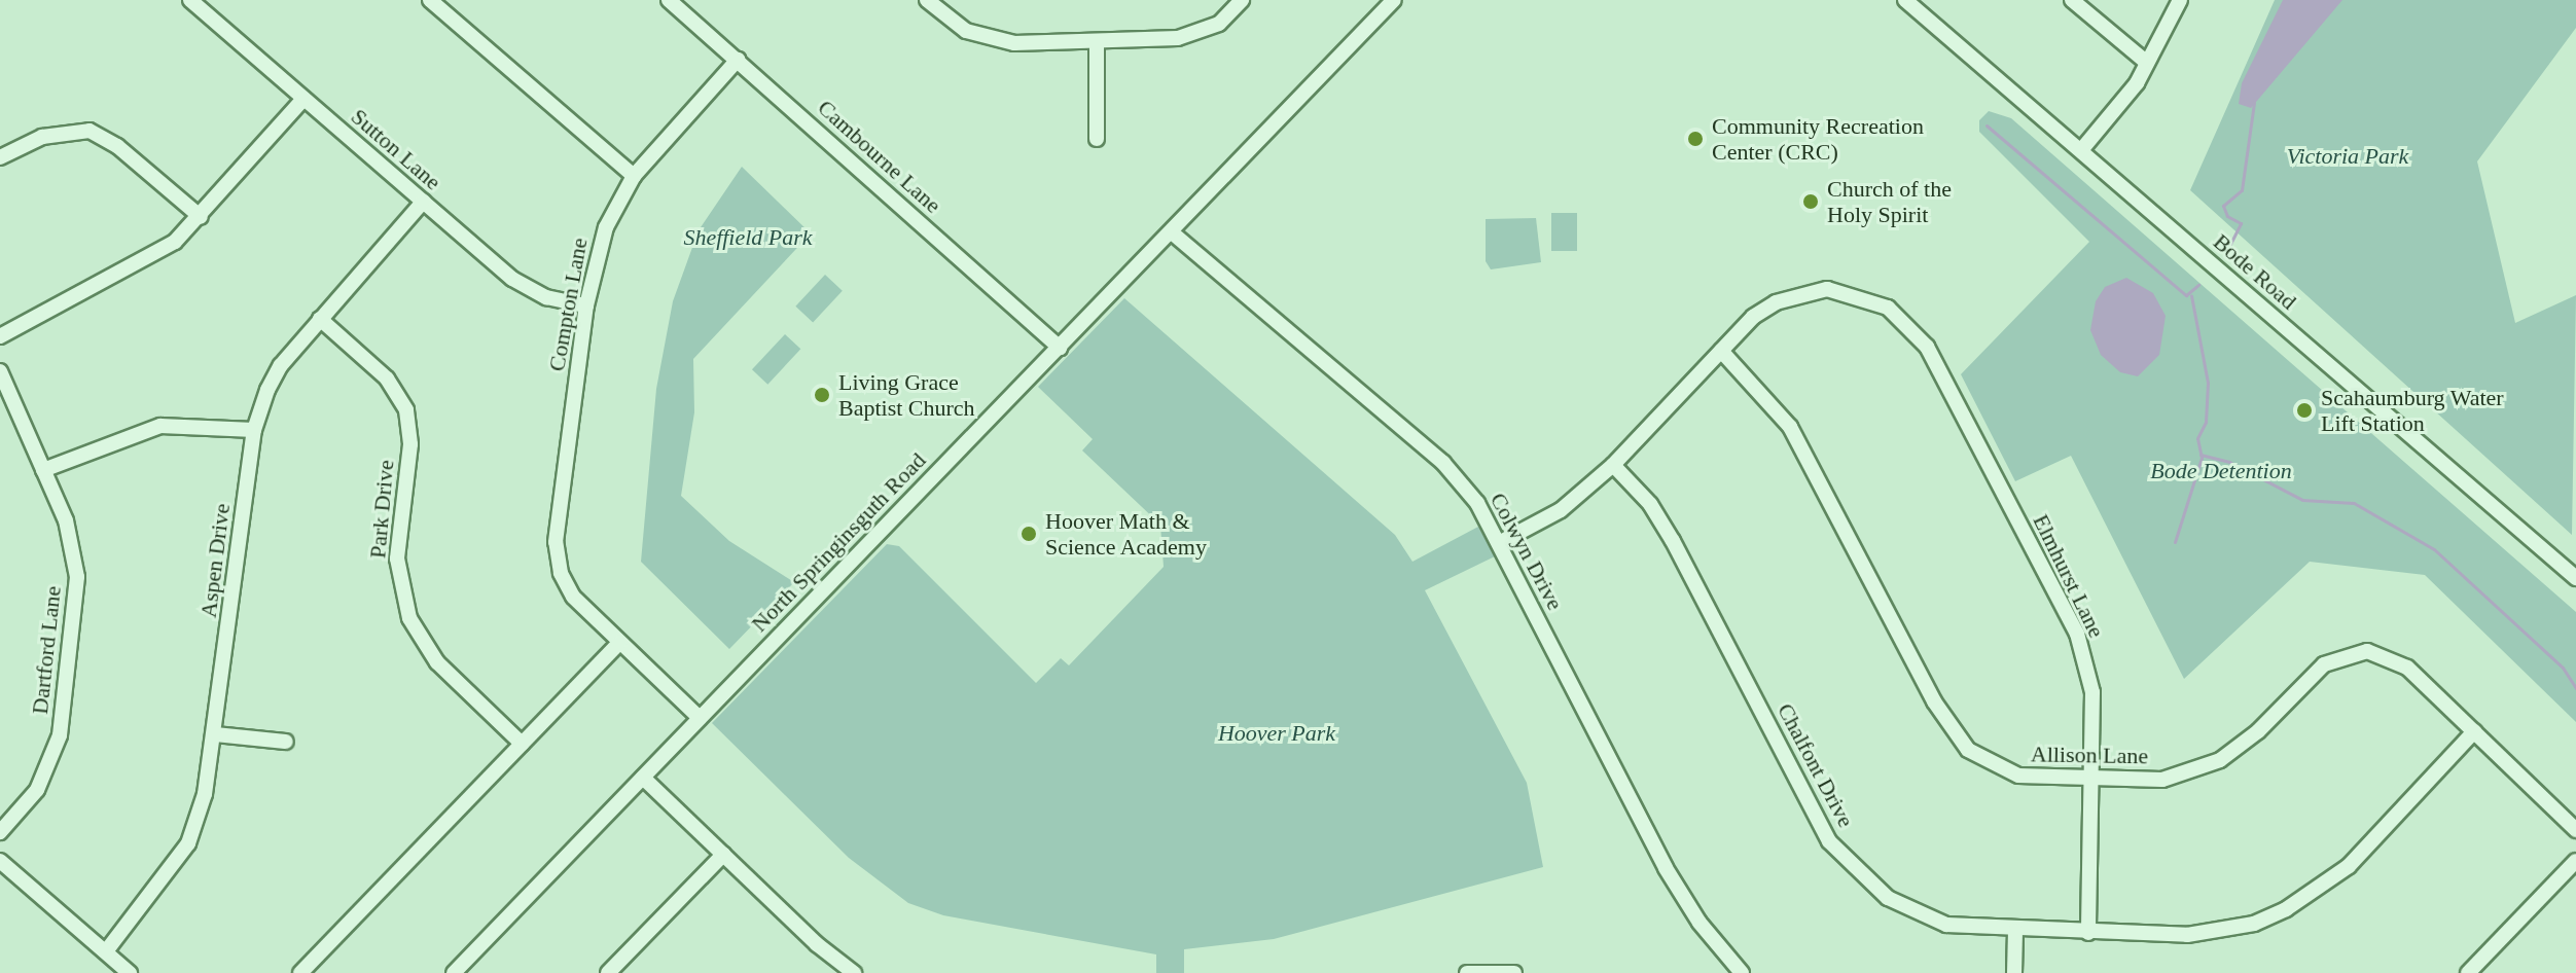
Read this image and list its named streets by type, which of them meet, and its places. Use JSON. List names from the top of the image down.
{
  "streets": {
    "street": [
      "Sutton Lane",
      "Cambourne Lane",
      "Bode Road",
      "Compton Lane",
      "Park Drive",
      "North Springinsguth Road",
      "Colwyn Drive",
      "Aspen Drive",
      "Elmhurst Lane",
      "Dartford Lane",
      "Allison Lane",
      "Chalfont Drive"
    ]
  },
  "crossings": [
    ["Sutton Lane", "Compton Lane"],
    ["Sutton Lane", "Aspen Drive"],
    ["Cambourne Lane", "Compton Lane"],
    ["Cambourne Lane", "North Springinsguth Road"],
    ["Park Drive", "Aspen Drive"],
    ["North Springinsguth Road", "Colwyn Drive"],
    ["Elmhurst Lane", "Allison Lane"],
    ["Elmhurst Lane", "Chalfont Drive"],
    ["Allison Lane", "Chalfont Drive"]
  ],
  "parks": [
    "Victoria Park",
    "Sheffield Park",
    "Bode Detention",
    "Hoover Park"
  ],
  "places": [
    "Community Recreation Center (CRC)",
    "Church of the Holy Spirit",
    "Living Grace Baptist Church",
    "Scahaumburg Water Lift Station",
    "Hoover Math & Science Academy"
  ]
}
